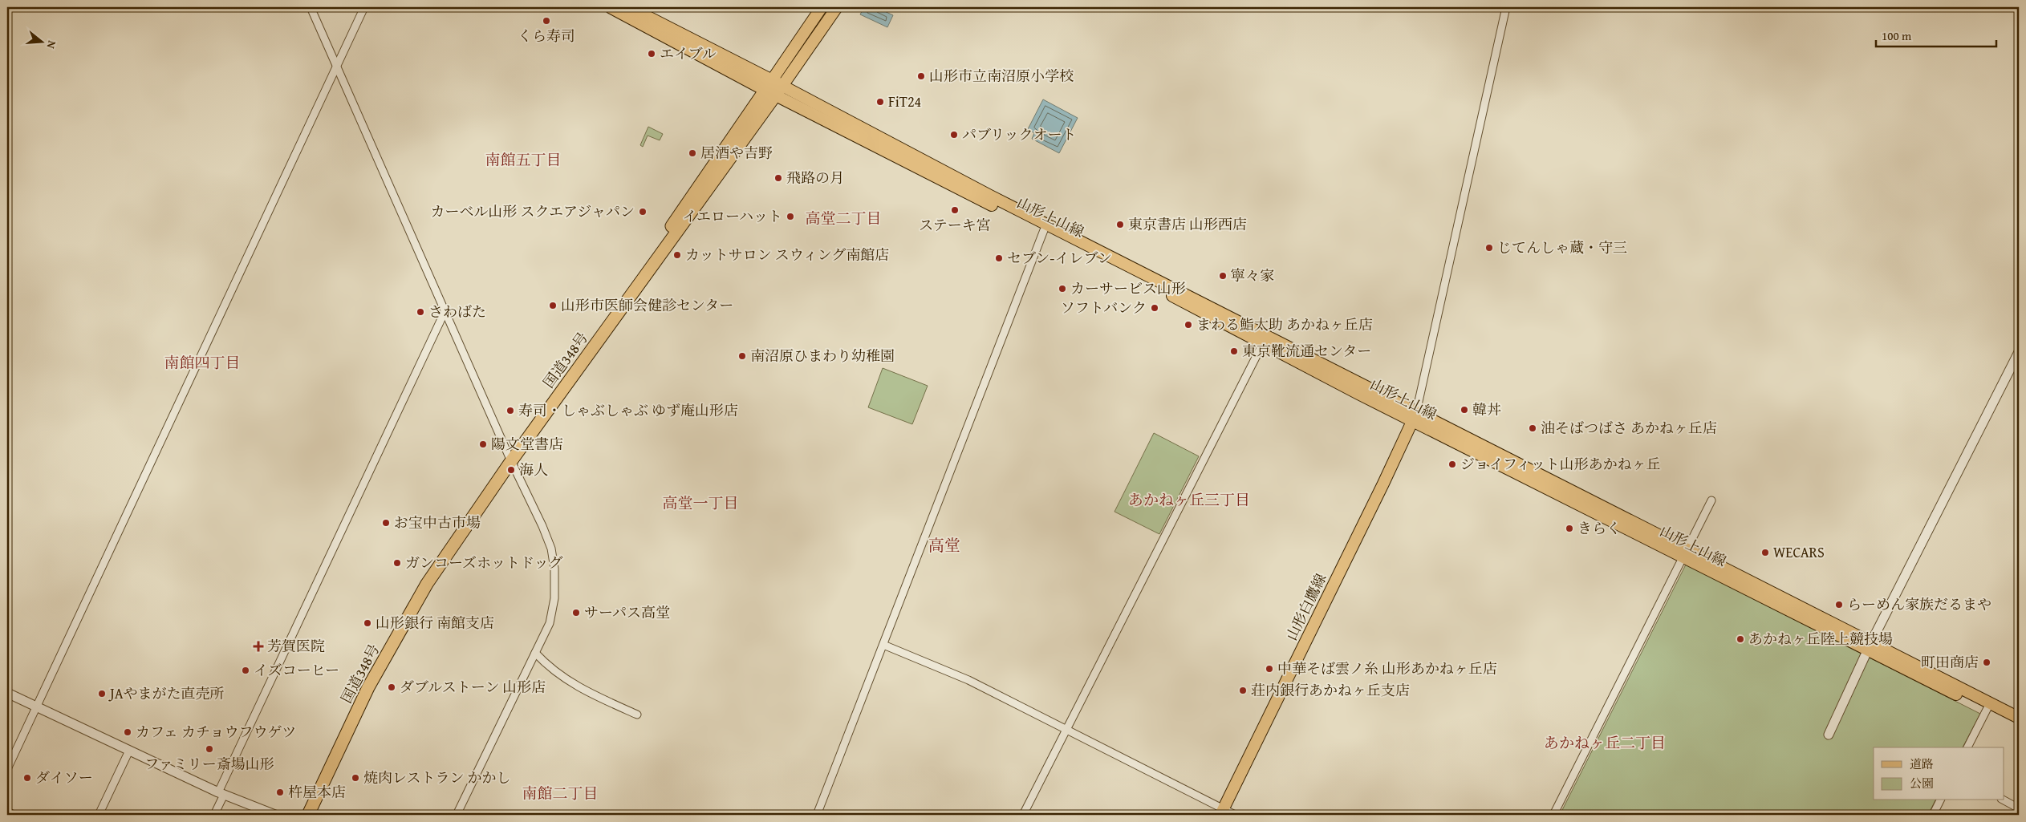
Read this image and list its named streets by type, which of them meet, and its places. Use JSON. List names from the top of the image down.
{
  "streets": {
    "highway": ["国道348号"],
    "main road": ["山形上山線", "山形白鷹線"]
  },
  "crossings": [
    ["山形上山線", "国道348号"],
    ["山形上山線", "山形白鷹線"]
  ],
  "districts": [
    "南館五丁目",
    "高堂二丁目",
    "南館四丁目",
    "あかねヶ丘三丁目",
    "高堂一丁目",
    "高堂",
    "あかねヶ丘二丁目",
    "南館二丁目"
  ],
  "places": {
    "other": [
      "くら寿司",
      "エイブル",
      "山形市立南沼原小学校",
      "FiT24",
      "パブリックオート",
      "居酒や吉野",
      "飛路の月",
      "ステーキ宮",
      "カーベル山形 スクエアジャパン",
      "イエローハット",
      "東京書店 山形西店",
      "じてんしゃ蔵・守三",
      "カットサロン スウィング南館店",
      "セブン-イレブン",
      "寧々家",
      "カーサービス山形",
      "山形市医師会健診センター",
      "ソフトバンク",
      "さわばた",
      "まわる鮨太助 あかねヶ丘店",
      "東京靴流通センター",
      "南沼原ひまわり幼稚園",
      "韓丼",
      "寿司・しゃぶしゃぶ ゆず庵山形店",
      "油そばつばさ あかねヶ丘店",
      "陽文堂書店",
      "ジョイフィット山形あかねヶ丘",
      "海人",
      "お宝中古市場",
      "きらく",
      "WECARS",
      "ガンコーズホットドッグ",
      "らーめん家族だるまや",
      "サーパス高堂",
      "山形銀行 南館支店",
      "あかねヶ丘陸上競技場",
      "町田商店",
      "中華そば雲ノ糸 山形あかねヶ丘店",
      "イズコーヒー",
      "ダブルストーン 山形店",
      "荘内銀行あかねヶ丘支店",
      "JAやまがた直売所",
      "カフェ カチョウフウゲツ",
      "ファミリー斎場山形",
      "ダイソー",
      "焼肉レストラン かかし",
      "杵屋本店"
    ],
    "health": ["芳賀医院"]
  },
  "legend": ["道路", "公園"],
  "scale_bar": "100 m",
  "north": "right"
}
